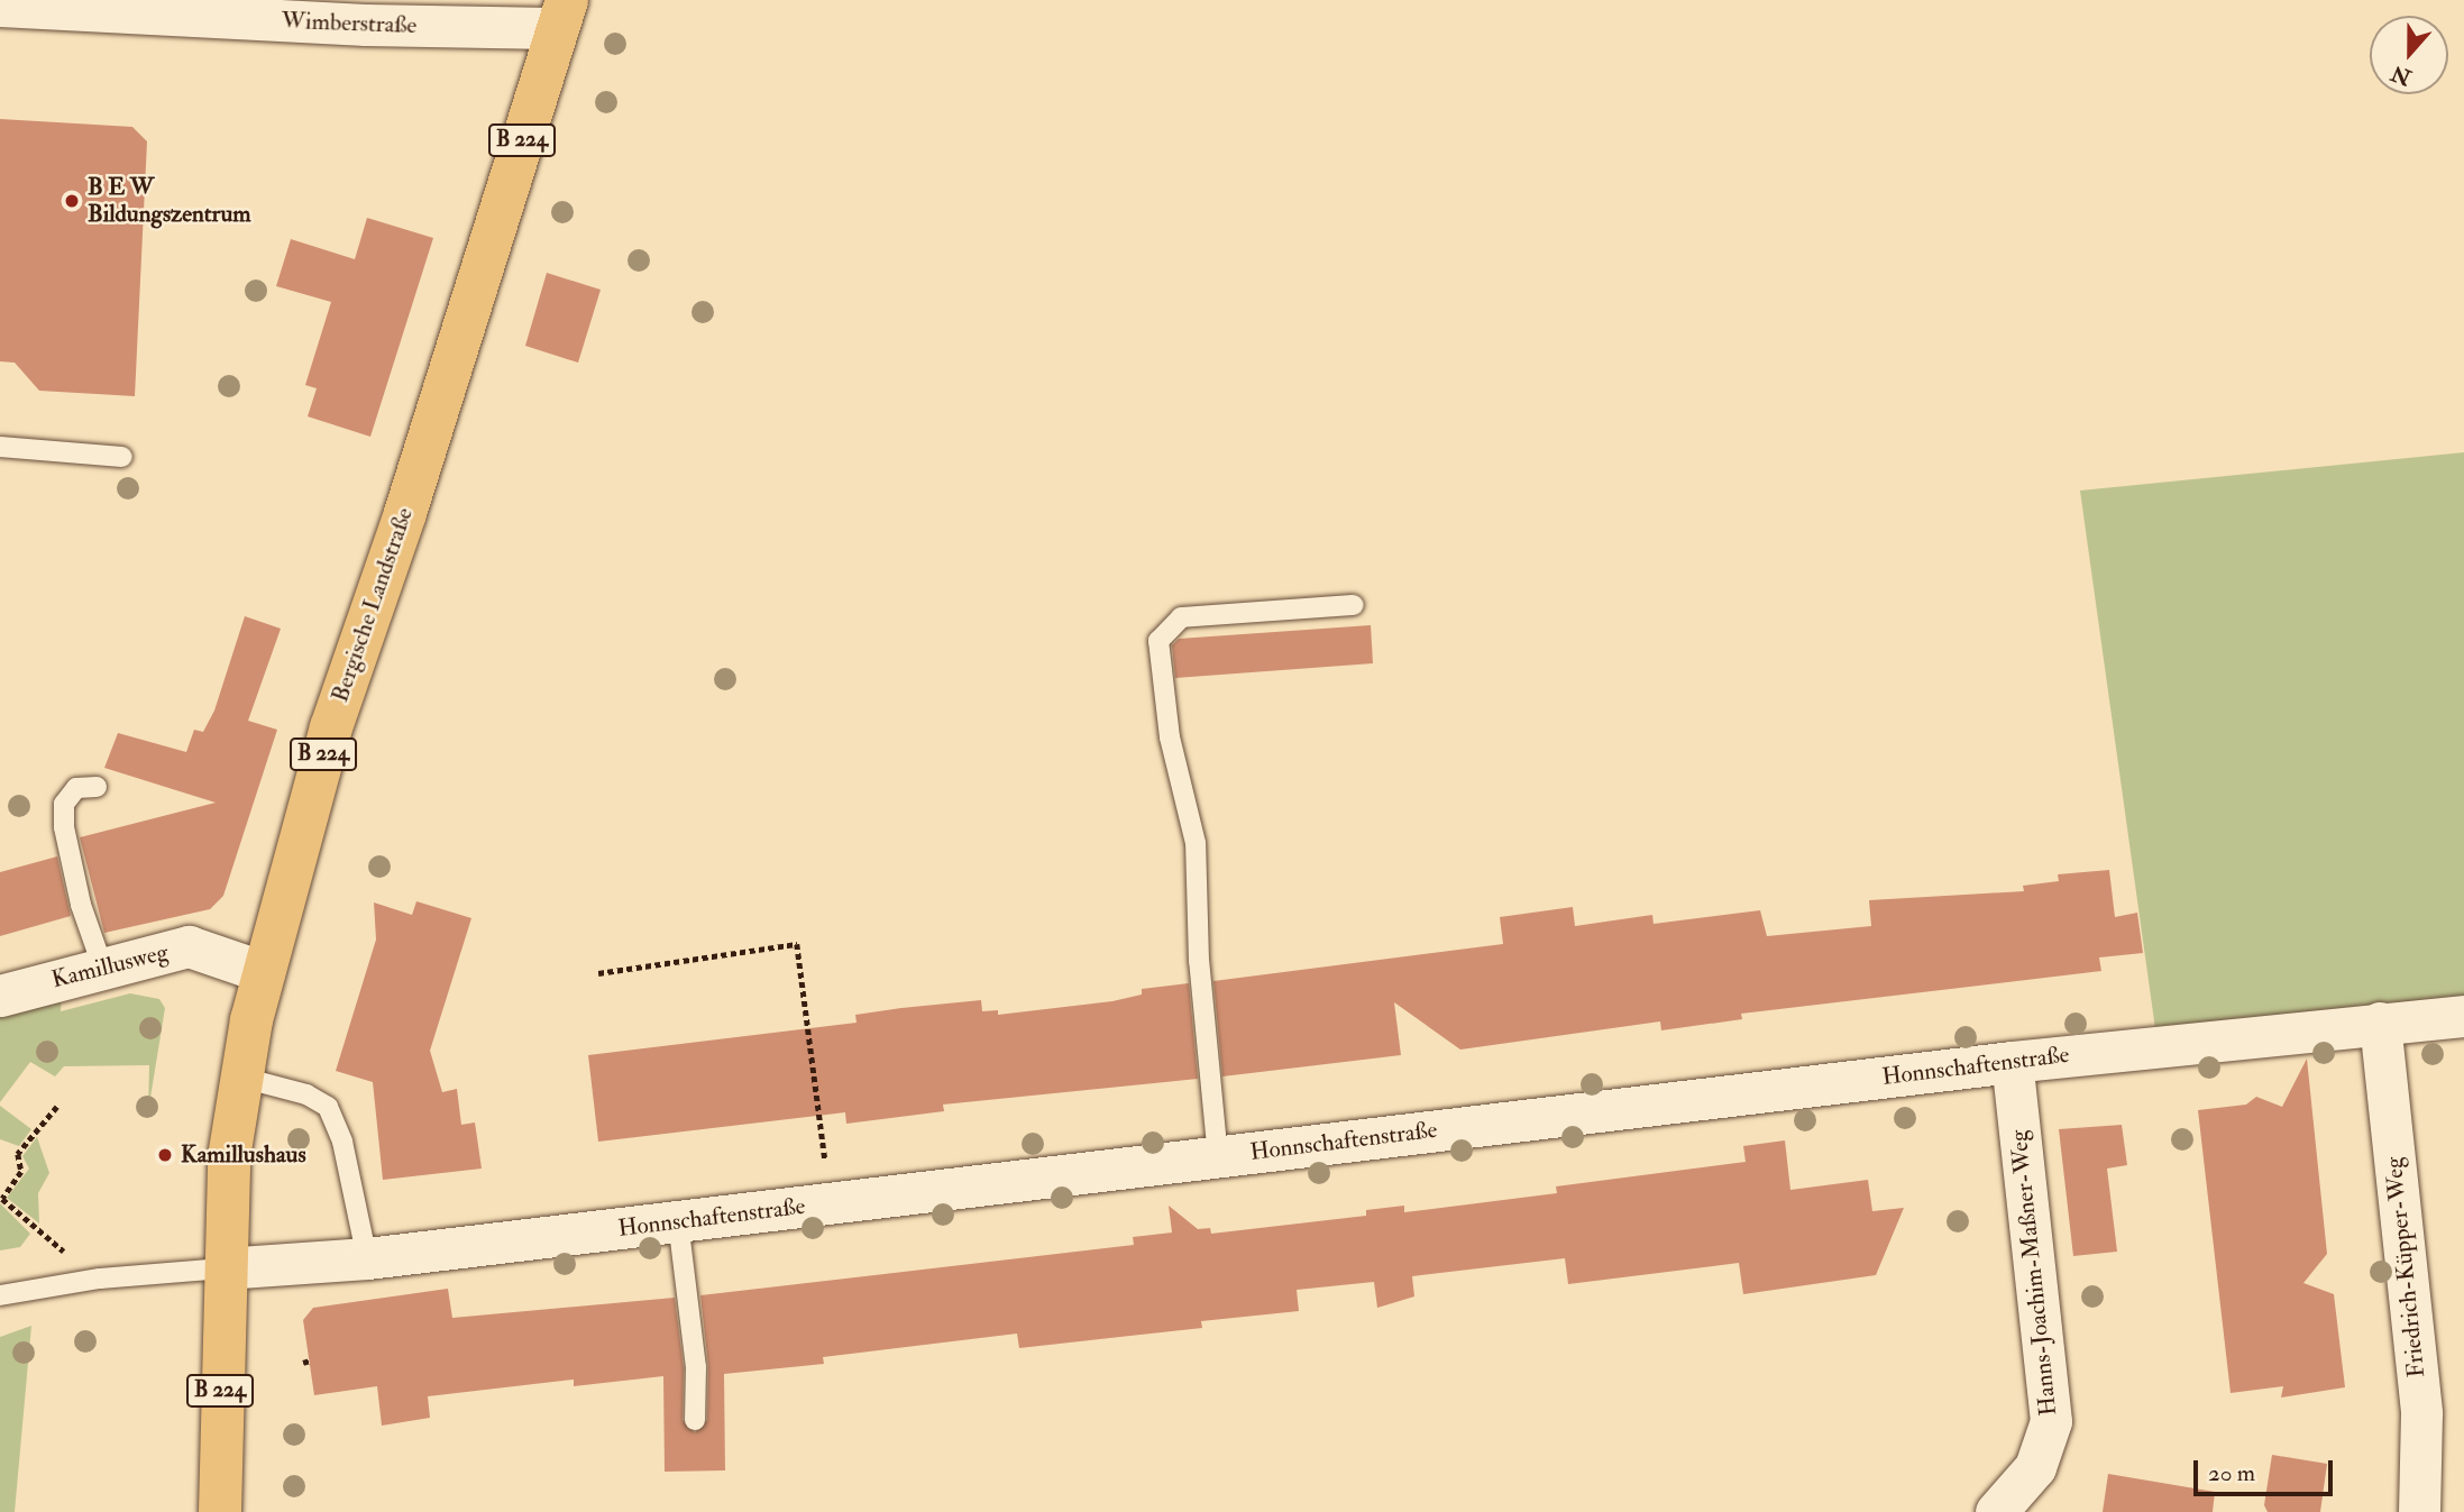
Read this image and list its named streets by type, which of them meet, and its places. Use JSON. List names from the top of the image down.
{
  "streets": {
    "main road": ["B 224", "Bergische Landstraße"],
    "street": [
      "Wimberstraße",
      "Kamillusweg",
      "Honnschaftenstraße",
      "Friedrich-Küpper-Weg",
      "Hanns-Joachim-Maßner-Weg"
    ]
  },
  "crossings": [
    ["Wimberstraße", "Bergische Landstraße"],
    ["B 224", "Bergische Landstraße"],
    ["B 224", "Honnschaftenstraße"],
    ["Bergische Landstraße", "Kamillusweg"],
    ["Bergische Landstraße", "Honnschaftenstraße"],
    ["Honnschaftenstraße", "Friedrich-Küpper-Weg"],
    ["Honnschaftenstraße", "Hanns-Joachim-Maßner-Weg"]
  ],
  "places": ["B E W Bildungszentrum", "Kamillushaus"],
  "scale_bar": "20 m",
  "north": "bottom"
}
